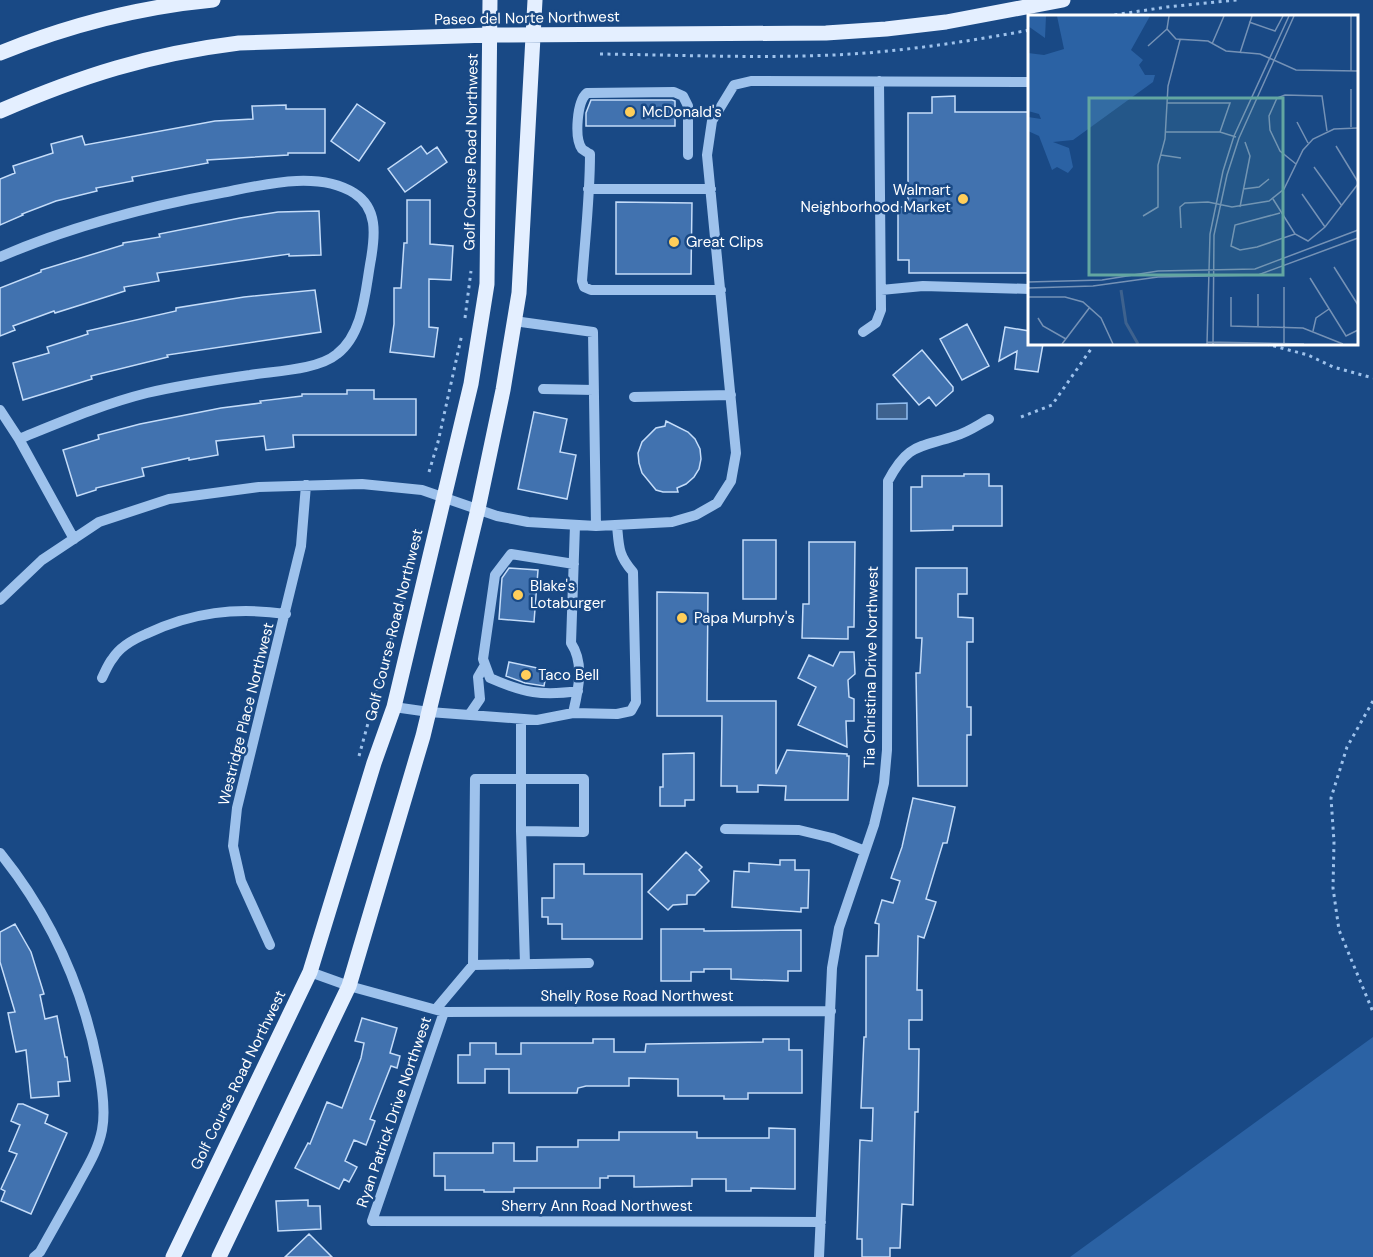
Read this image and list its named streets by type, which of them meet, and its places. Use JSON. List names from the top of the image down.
{
  "streets": {
    "main road": ["Paseo del Norte Northwest", "Golf Course Road Northwest"],
    "street": [
      "Tia Christina Drive Northwest",
      "Westridge Place Northwest",
      "Shelly Rose Road Northwest",
      "Ryan Patrick Drive Northwest",
      "Sherry Ann Road Northwest"
    ]
  },
  "crossings": [
    ["Paseo del Norte Northwest", "Golf Course Road Northwest"],
    ["Tia Christina Drive Northwest", "Shelly Rose Road Northwest"],
    ["Tia Christina Drive Northwest", "Sherry Ann Road Northwest"],
    ["Shelly Rose Road Northwest", "Ryan Patrick Drive Northwest"],
    ["Ryan Patrick Drive Northwest", "Sherry Ann Road Northwest"]
  ],
  "places": [
    "McDonald's",
    "Walmart Neighborhood Market",
    "Great Clips",
    "Blake's Lotaburger",
    "Papa Murphy's",
    "Taco Bell"
  ]
}
